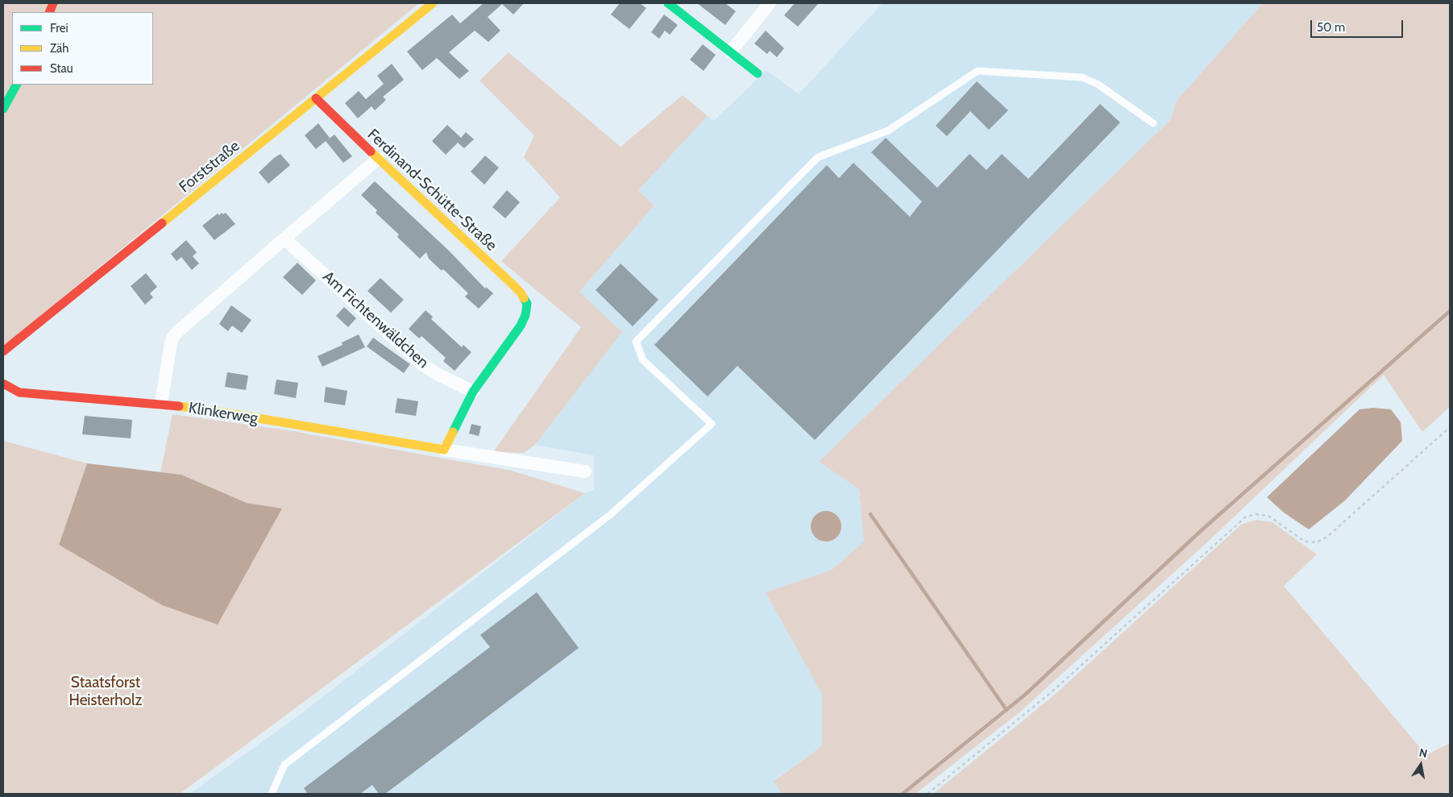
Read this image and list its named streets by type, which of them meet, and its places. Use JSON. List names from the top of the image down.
{
  "streets": {
    "street": [
      "Forststraße",
      "Ferdinand-Schütte-Straße",
      "Am Fichtenwäldchen",
      "Klinkerweg"
    ]
  },
  "crossings": [
    ["Forststraße", "Ferdinand-Schütte-Straße"],
    ["Ferdinand-Schütte-Straße", "Am Fichtenwäldchen"]
  ],
  "parks": ["Staatsforst Heisterholz"],
  "legend": ["Frei", "Zäh", "Stau"],
  "scale_bar": "50 m",
  "north": "top"
}
